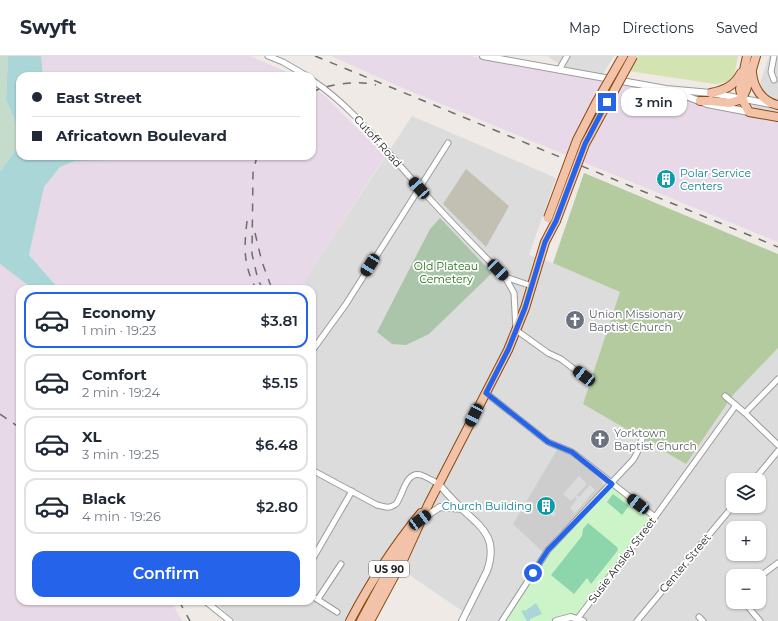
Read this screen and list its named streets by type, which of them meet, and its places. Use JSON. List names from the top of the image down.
{
  "streets": {
    "main road": ["US 90"],
    "street": ["Cutoff Road", "Susie Ansley Street", "Center Street"]
  },
  "crossings": [
    ["Cutoff Road", "US 90"]
  ],
  "parks": ["Old Plateau Cemetery"],
  "places": {
    "building": ["Polar Service Centers", "Church Building"],
    "church": ["Union Missionary Baptist Church", "Yorktown Baptist Church"]
  },
  "page": {
    "header": "Swyft",
    "nav": ["Map", "Directions", "Saved"],
    "banner": ["East Street", "Africatown Boulevard"],
    "bubble": "3 min",
    "list": [
      {
        "name": "Economy",
        "note": "1 min · 19:23",
        "value": "$3.81"
      },
      {
        "name": "Comfort",
        "note": "2 min · 19:24",
        "value": "$5.15"
      },
      {
        "name": "XL",
        "note": "3 min · 19:25",
        "value": "$6.48"
      },
      {
        "name": "Black",
        "note": "4 min · 19:26",
        "value": "$2.80"
      }
    ],
    "map_buttons": ["+", "−"],
    "buttons": "Confirm"
  }
}
